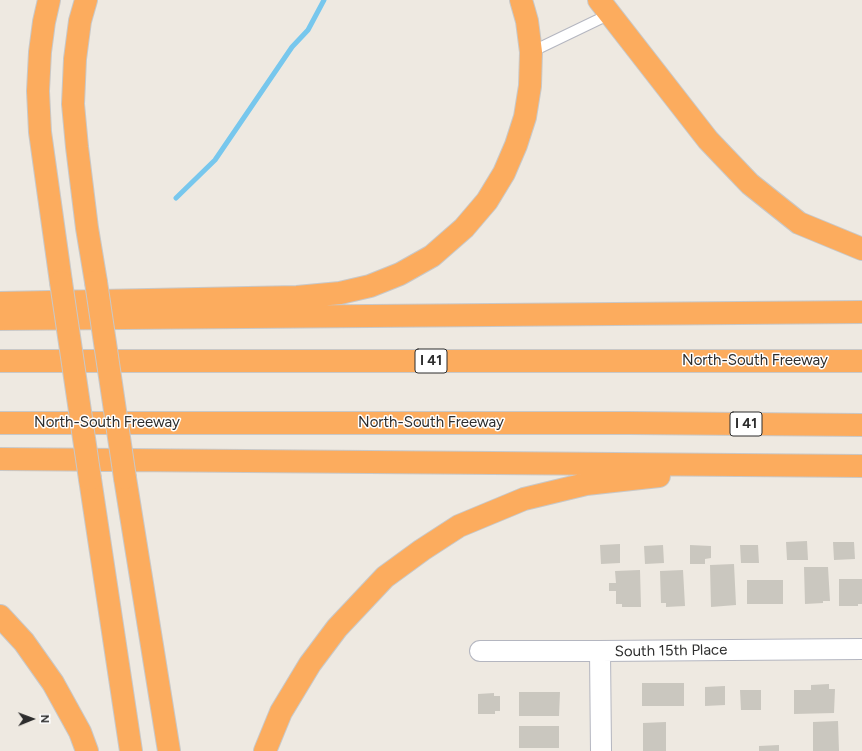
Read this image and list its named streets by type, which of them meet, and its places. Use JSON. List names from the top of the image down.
{
  "streets": {
    "highway": ["I 41", "North-South Freeway"],
    "street": ["South 15th Place"]
  },
  "north": "right"
}
